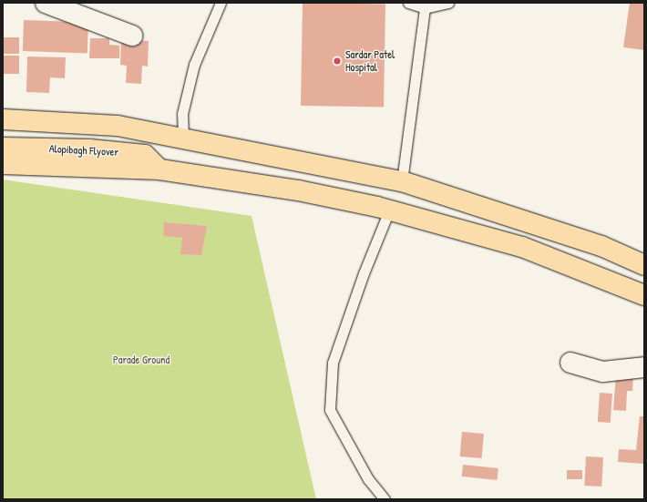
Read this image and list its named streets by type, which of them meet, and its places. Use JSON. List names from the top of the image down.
{
  "streets": {
    "highway": ["Alopibagh Flyover"]
  },
  "parks": ["Parade Ground"],
  "places": ["Sardar Patel Hospital"]
}
